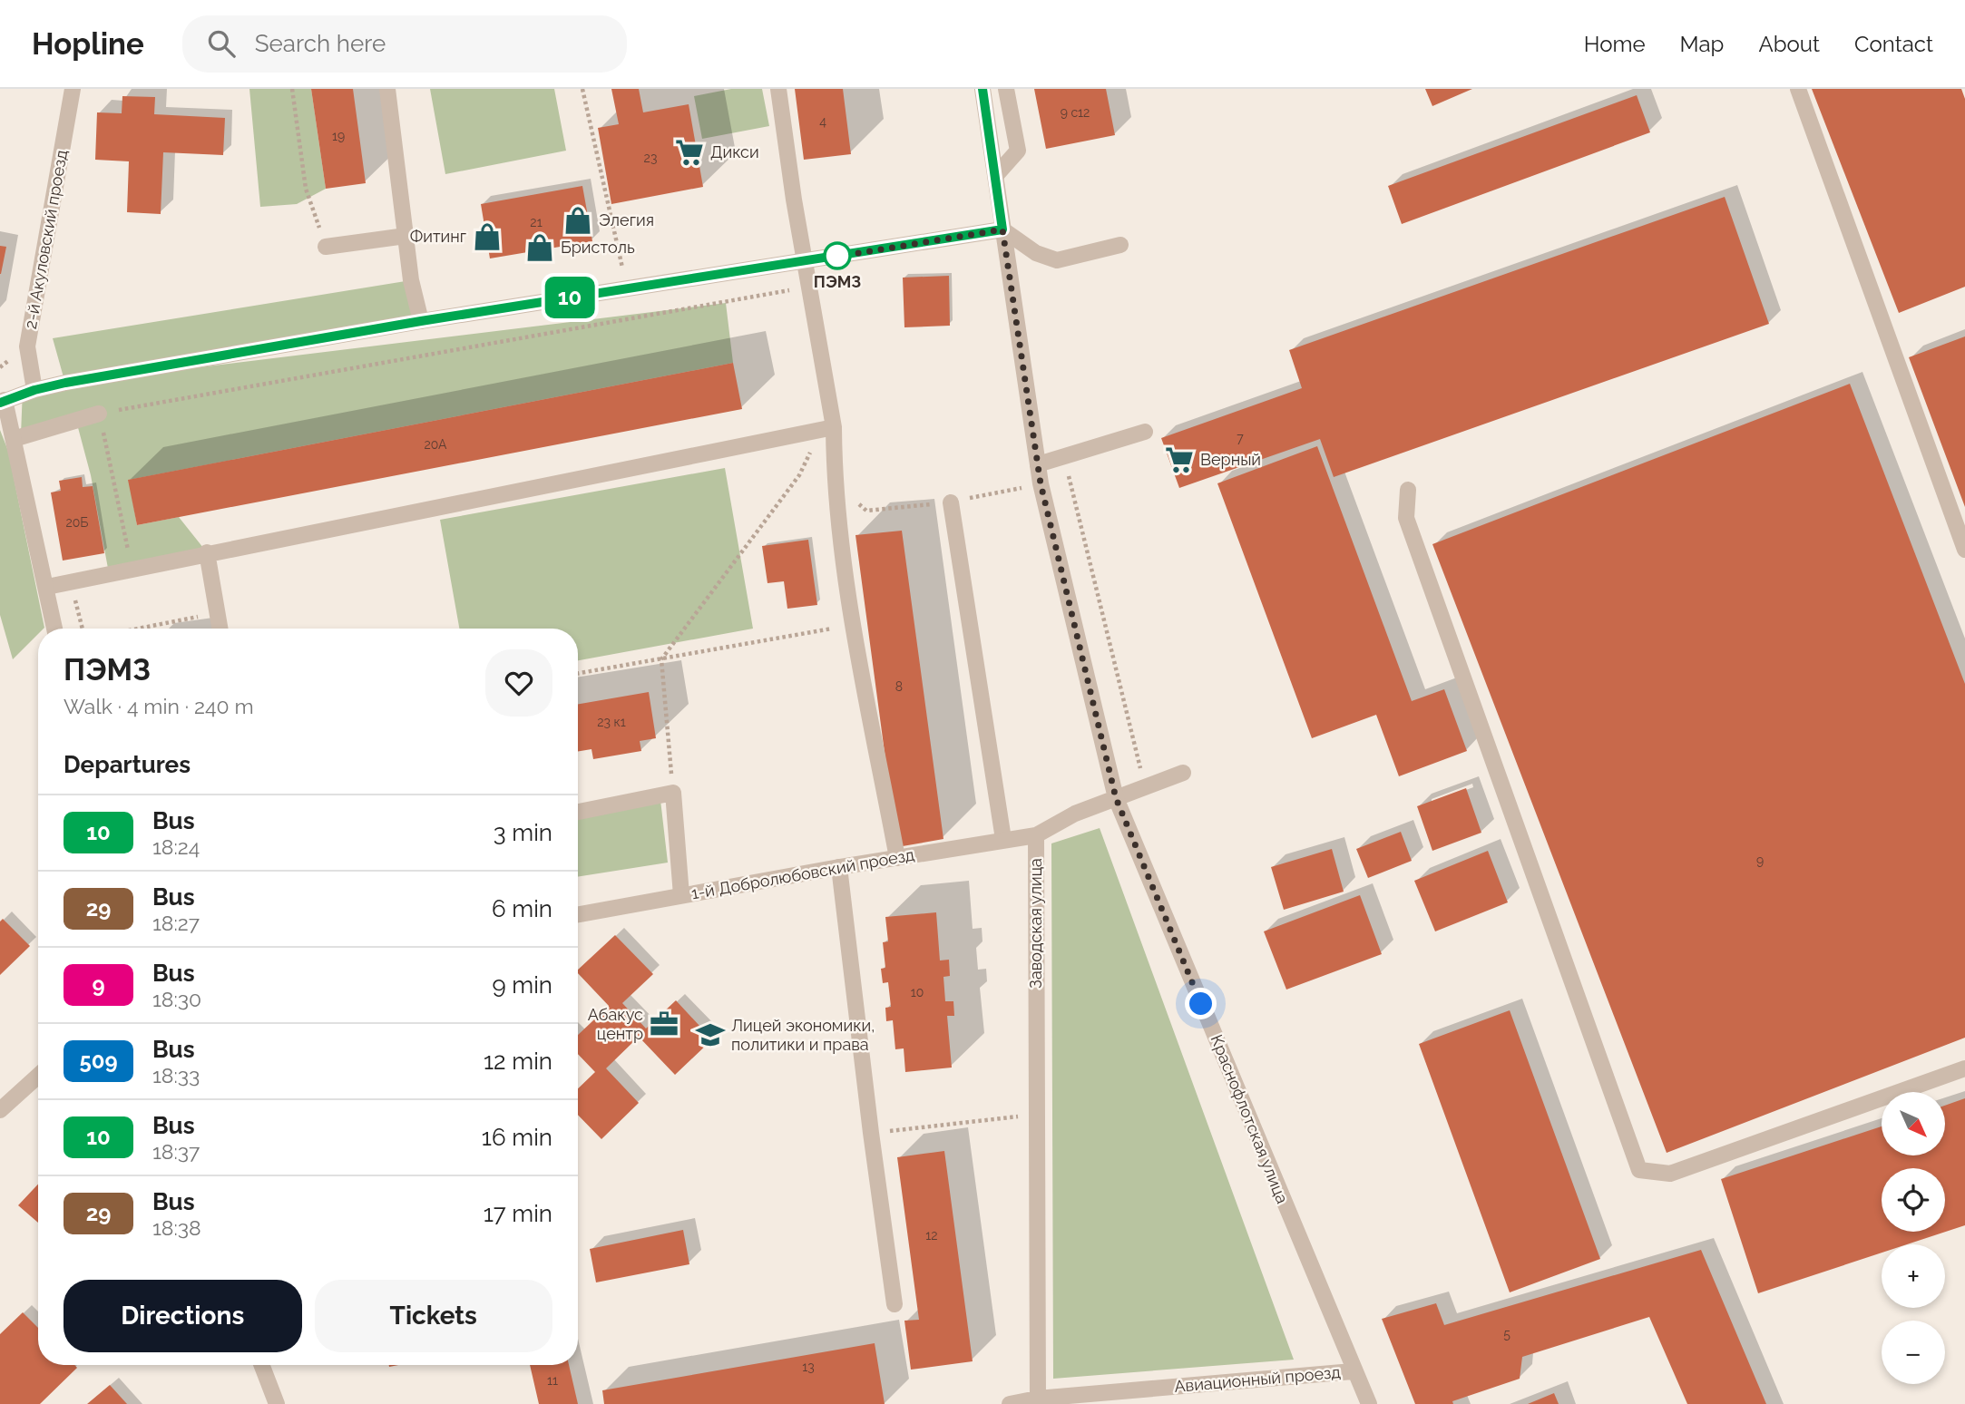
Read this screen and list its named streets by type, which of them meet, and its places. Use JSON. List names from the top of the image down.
{
  "streets": {
    "street": [
      "2-й Акуловский проезд",
      "1-й Добролюбовский проезд",
      "Заводская улица",
      "Краснофлотская улица",
      "Авиационный проезд"
    ]
  },
  "crossings": [
    ["1-й Добролюбовский проезд", "Заводская улица"],
    ["Заводская улица", "Краснофлотская улица"],
    ["Заводская улица", "Авиационный проезд"],
    ["Краснофлотская улица", "Авиационный проезд"]
  ],
  "places": {
    "supermarket": ["Дикси", "Верный"],
    "shop": ["Элегия", "Фитинг", "Бристоль"],
    "other": ["ПЭМЗ"],
    "office": ["Абакус центр"],
    "school or university": ["Лицей экономики, политики и права"]
  },
  "lines": ["bus line 10"],
  "house_numbers": [
    "9 с12",
    "4",
    "19",
    "23",
    "21",
    "7",
    "20А",
    "20Б",
    "8",
    "23 к1",
    "9",
    "10",
    "12",
    "5",
    "13",
    "11"
  ],
  "north": "bottom right",
  "page": {
    "header": "Hopline",
    "search": "Search here",
    "nav": [
      "Home",
      "Map",
      "About",
      "Contact"
    ],
    "on_map": "10",
    "heading": [
      ["ПЭМЗ", "Walk · 4 min · 240 m"],
      "Departures"
    ],
    "list": [
      {
        "mark": "10",
        "name": "Bus",
        "note": "18:24",
        "value": "3 min"
      },
      {
        "mark": "29",
        "name": "Bus",
        "note": "18:27",
        "value": "6 min"
      },
      {
        "mark": "9",
        "name": "Bus",
        "note": "18:30",
        "value": "9 min"
      },
      {
        "mark": "509",
        "name": "Bus",
        "note": "18:33",
        "value": "12 min"
      },
      {
        "mark": "10",
        "name": "Bus",
        "note": "18:37",
        "value": "16 min"
      },
      {
        "mark": "29",
        "name": "Bus",
        "note": "18:38",
        "value": "17 min"
      }
    ],
    "map_buttons": ["+", "−"],
    "buttons": ["Directions", "Tickets"]
  }
}
